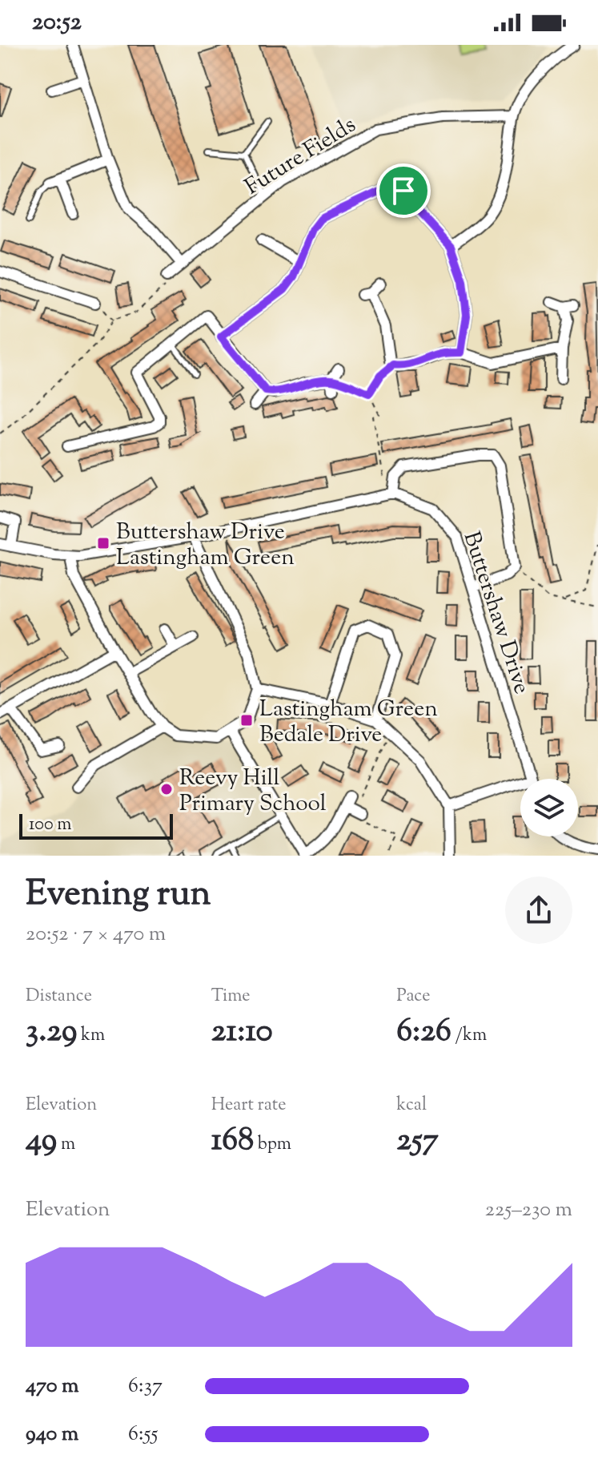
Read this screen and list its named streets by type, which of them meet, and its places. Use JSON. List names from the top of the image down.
{
  "streets": {
    "street": ["Future Fields", "Buttershaw Drive"]
  },
  "places": {
    "transit": ["Buttershaw Drive Lastingham Green", "Lastingham Green Bedale Drive"],
    "other": ["Reevy Hill Primary School"]
  },
  "scale_bar": "100 m",
  "page": {
    "status": "20:52",
    "scale": "100 m",
    "heading": ["Evening run", "20:52 · 7 × 470 m"],
    "stats": [
      ["Distance", "3.29 km"],
      ["Time", "21:10"],
      ["Pace", "6:26 /km"],
      ["Elevation", "49 m"],
      ["Heart rate", "168 bpm"],
      ["kcal", "257"]
    ],
    "chart": ["Elevation", "225–230 m"],
    "list": [
      {
        "name": "470 m",
        "note": "6:37"
      },
      {
        "name": "940 m",
        "note": "6:55"
      }
    ]
  }
}
